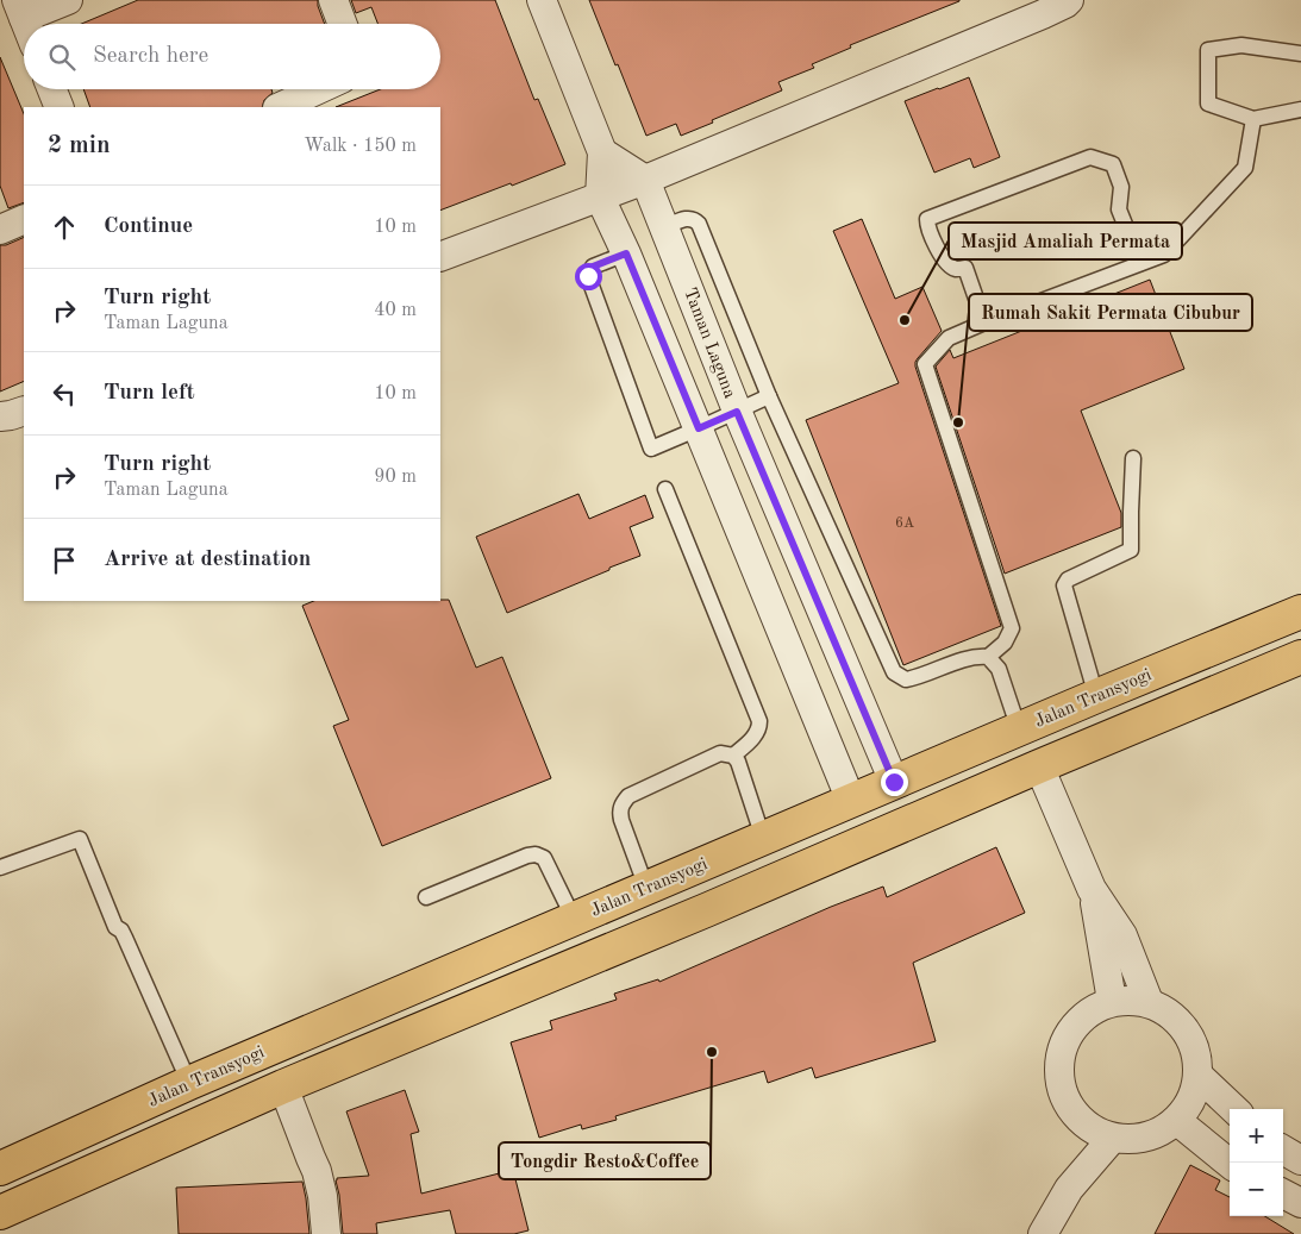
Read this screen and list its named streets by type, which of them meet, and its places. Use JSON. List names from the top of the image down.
{
  "streets": {
    "highway": ["Jalan Transyogi"],
    "street": ["Taman Laguna"]
  },
  "crossings": [
    ["Taman Laguna", "Jalan Transyogi"]
  ],
  "places": ["Masjid Amaliah Permata", "Rumah Sakit Permata Cibubur", "Tongdir Resto&Coffee"],
  "house_numbers": ["6A"],
  "page": {
    "search": "Search here",
    "heading": ["2 min", "Walk · 150 m"],
    "list": [
      ["Continue", "10 m"],
      ["Turn right", "Taman Laguna", "40 m"],
      ["Turn left", "10 m"],
      ["Turn right", "Taman Laguna", "90 m"],
      "Arrive at destination"
    ],
    "map_buttons": ["+", "−"]
  }
}
